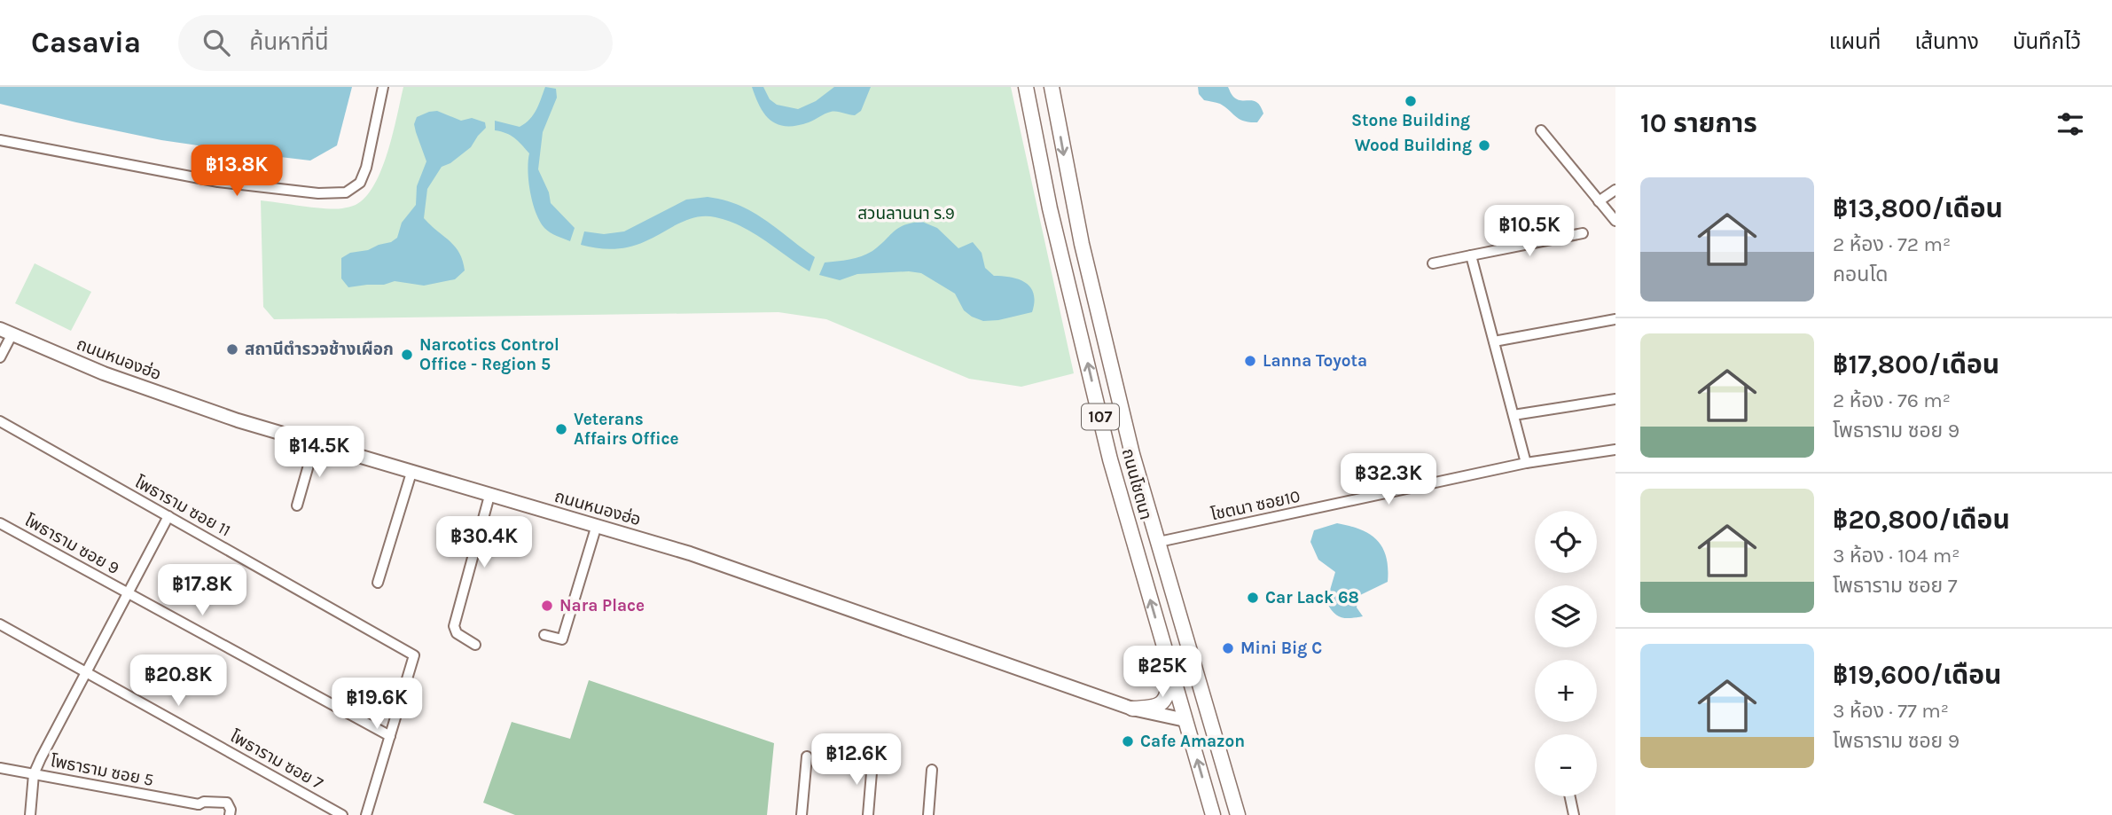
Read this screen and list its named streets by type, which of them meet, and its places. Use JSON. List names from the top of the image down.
{
  "streets": {
    "main road": ["ถนนหนองฮ่อ", "107", "ถนนโชตนา"],
    "street": [
      "โชตนา ซอย10",
      "โพธาราม ซอย 11",
      "โพธาราม ซอย 9",
      "โพธาราม ซอย 7",
      "โพธาราม ซอย 5"
    ]
  },
  "crossings": [
    ["ถนนหนองฮ่อ", "ถนนโชตนา"],
    ["ถนนโชตนา", "โชตนา ซอย10"],
    ["โพธาราม ซอย 11", "โพธาราม ซอย 9"]
  ],
  "parks": ["สวนลานนา ร.9"],
  "places": [
    "Stone Building",
    "Wood Building",
    "สถานีตำรวจช้างเผือก",
    "Narcotics Control Office - Region 5",
    "Lanna Toyota",
    "Veterans Affairs Office",
    "Car Lack 68",
    "Nara Place",
    "Mini Big C",
    "Cafe Amazon"
  ],
  "page": {
    "header": "Casavia",
    "search": "ค้นหาที่นี่",
    "nav": ["แผนที่", "เส้นทาง", "บันทึกไว้"],
    "heading": "10 รายการ",
    "price": [
      "฿13.8K",
      "฿10.5K",
      "฿14.5K",
      "฿32.3K",
      "฿30.4K",
      "฿17.8K",
      "฿25K",
      "฿20.8K",
      "฿19.6K",
      "฿12.6K"
    ],
    "list": [
      {
        "name": "฿13,800/เดือน",
        "note": "2 ห้อง · 72 m² · คอนโด"
      },
      {
        "name": "฿17,800/เดือน",
        "note": "2 ห้อง · 76 m² · โพธาราม ซอย 9"
      },
      {
        "name": "฿20,800/เดือน",
        "note": "3 ห้อง · 104 m² · โพธาราม ซอย 7"
      },
      {
        "name": "฿19,600/เดือน",
        "note": "3 ห้อง · 77 m² · โพธาราม ซอย 9"
      }
    ],
    "map_buttons": ["+", "−"]
  }
}
